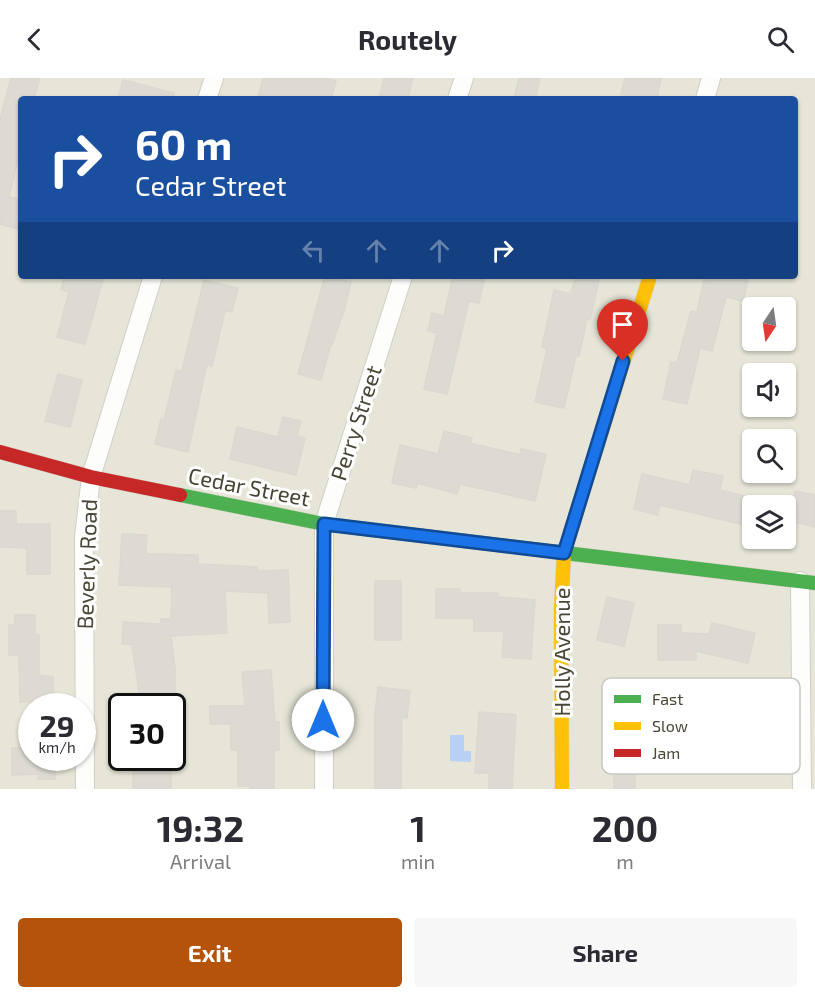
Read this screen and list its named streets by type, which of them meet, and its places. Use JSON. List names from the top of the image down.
{
  "streets": {
    "street": [
      "Perry Street",
      "Cedar Street",
      "Beverly Road",
      "Holly Avenue"
    ]
  },
  "crossings": [
    ["Perry Street", "Cedar Street"],
    ["Cedar Street", "Beverly Road"],
    ["Cedar Street", "Holly Avenue"]
  ],
  "legend": ["Fast", "Slow", "Jam"],
  "north": "bottom",
  "page": {
    "header": "Routely",
    "turn": ["60 m", "Cedar Street"],
    "speed": "29 km/h",
    "limit": "30",
    "eta": [
      "19:32",
      "Arrival",
      "1",
      "min",
      "200",
      "m"
    ],
    "buttons": ["Exit", "Share"]
  }
}
